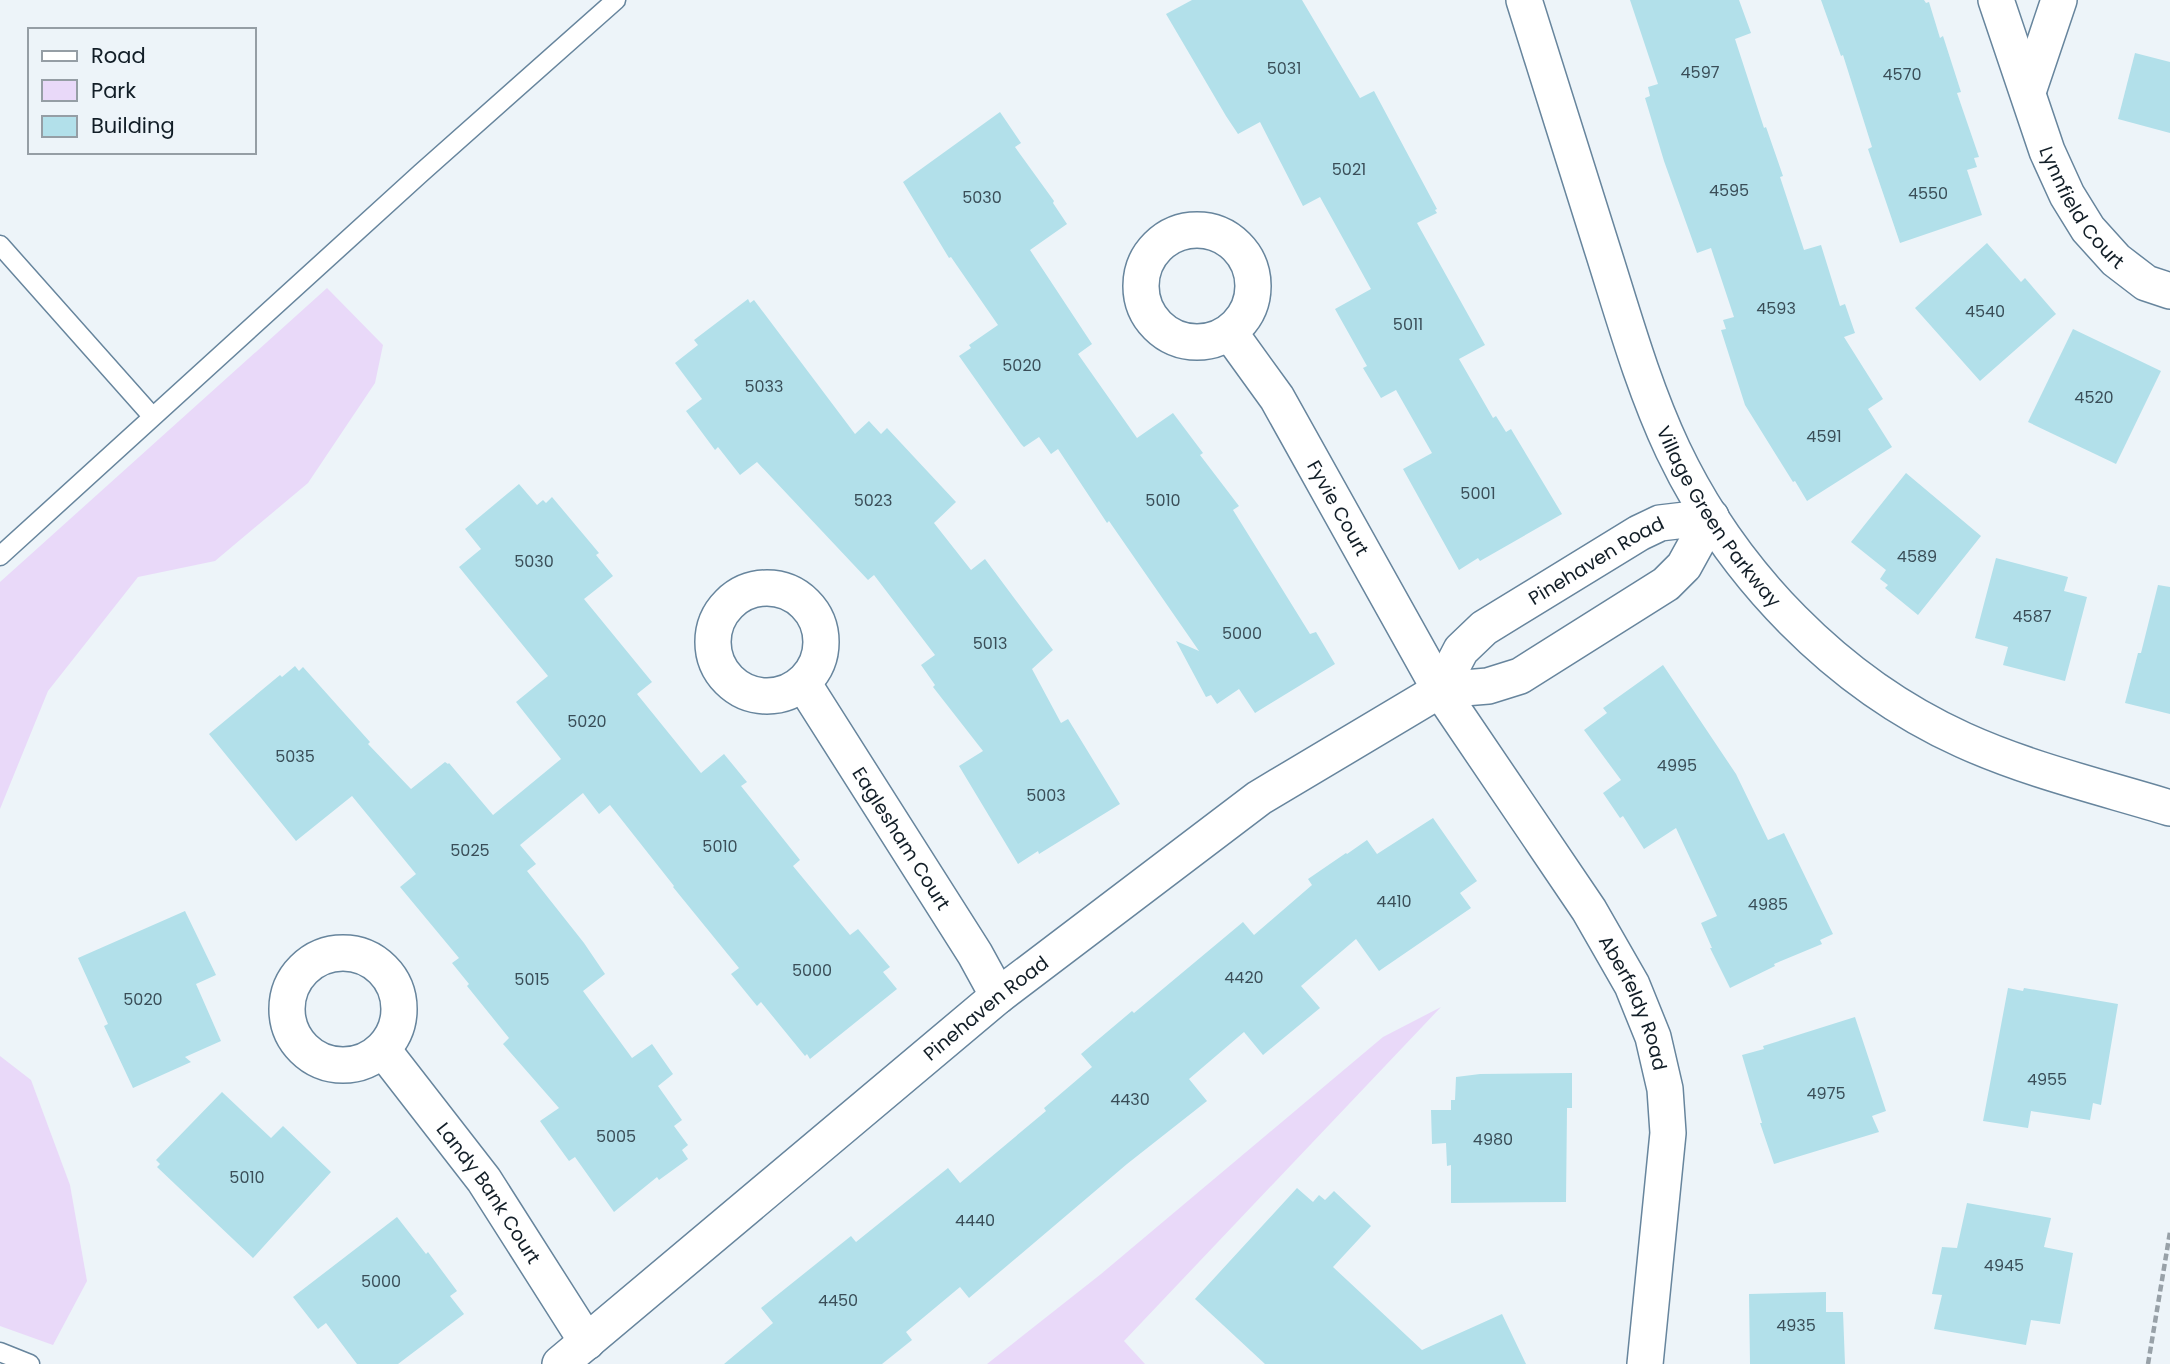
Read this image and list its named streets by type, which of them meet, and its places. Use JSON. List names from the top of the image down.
{
  "streets": {
    "street": [
      "Lynnfield Court",
      "Fyvie Court",
      "Village Green Parkway",
      "Pinehaven Road",
      "Eaglesham Court",
      "Aberfeldy Road",
      "Landy Bank Court"
    ]
  },
  "crossings": [
    ["Fyvie Court", "Pinehaven Road"],
    ["Fyvie Court", "Aberfeldy Road"],
    ["Village Green Parkway", "Pinehaven Road"],
    ["Pinehaven Road", "Eaglesham Court"],
    ["Pinehaven Road", "Aberfeldy Road"],
    ["Pinehaven Road", "Landy Bank Court"]
  ],
  "house_numbers": [
    "5031",
    "4597",
    "4570",
    "5021",
    "4595",
    "4550",
    "5030",
    "4593",
    "4540",
    "5011",
    "5020",
    "5033",
    "4520",
    "4591",
    "5001",
    "5023",
    "5010",
    "4589",
    "5030",
    "4587",
    "5000",
    "5013",
    "5020",
    "5035",
    "4995",
    "5003",
    "5010",
    "5025",
    "4410",
    "4985",
    "5000",
    "4420",
    "5015",
    "5020",
    "4955",
    "4975",
    "4430",
    "5005",
    "4980",
    "5010",
    "4440",
    "4945",
    "5000",
    "4450",
    "4935"
  ],
  "legend": ["Road", "Park", "Building"]
}
